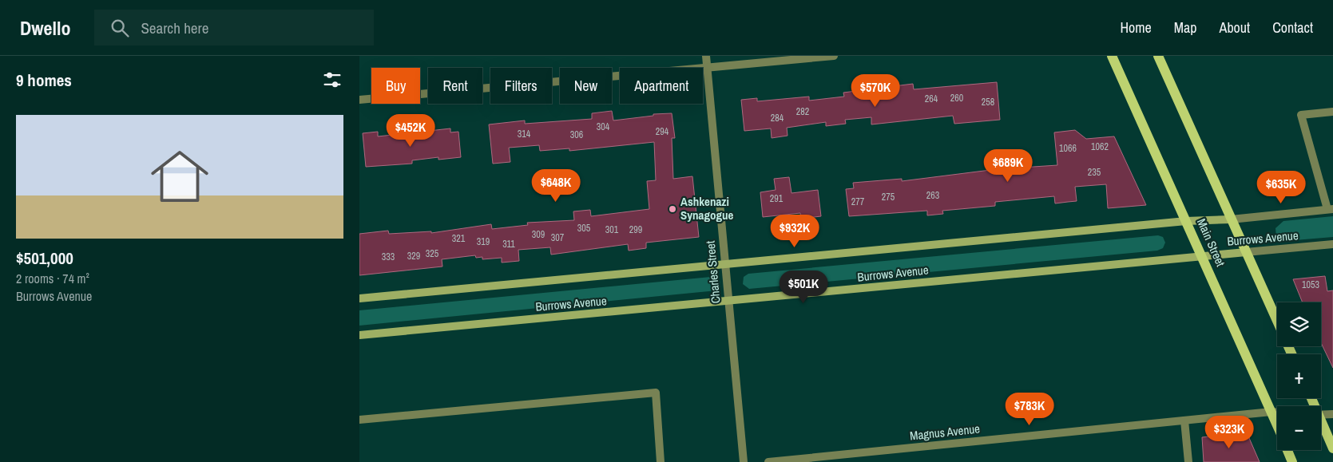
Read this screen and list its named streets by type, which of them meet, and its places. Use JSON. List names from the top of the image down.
{
  "streets": {
    "main road": ["Main Street"],
    "street": ["Burrows Avenue", "Charles Street", "Magnus Avenue"]
  },
  "crossings": [
    ["Burrows Avenue", "Main Street"],
    ["Burrows Avenue", "Charles Street"],
    ["Main Street", "Magnus Avenue"]
  ],
  "places": ["Ashkenazi Synagogue"],
  "house_numbers": [
    "260",
    "264",
    "258",
    "282",
    "284",
    "304",
    "294",
    "314",
    "306",
    "1062",
    "1066",
    "235",
    "263",
    "275",
    "291",
    "277",
    "305",
    "301",
    "299",
    "309",
    "307",
    "321",
    "319",
    "311",
    "325",
    "329",
    "333",
    "1053"
  ],
  "page": {
    "header": "Dwello",
    "search": "Search here",
    "nav": [
      "Home",
      "Map",
      "About",
      "Contact"
    ],
    "heading": "9 homes",
    "chip": [
      "Buy",
      "Rent",
      "Filters",
      "New",
      "Apartment"
    ],
    "price": [
      "$570K",
      "$452K",
      "$689K",
      "$648K",
      "$635K",
      "$932K",
      "$501K",
      "$783K",
      "$323K"
    ],
    "list": [
      {
        "name": "$501,000",
        "note": "2 rooms · 74 m² · Burrows Avenue"
      }
    ],
    "map_buttons": ["+", "−"]
  }
}
